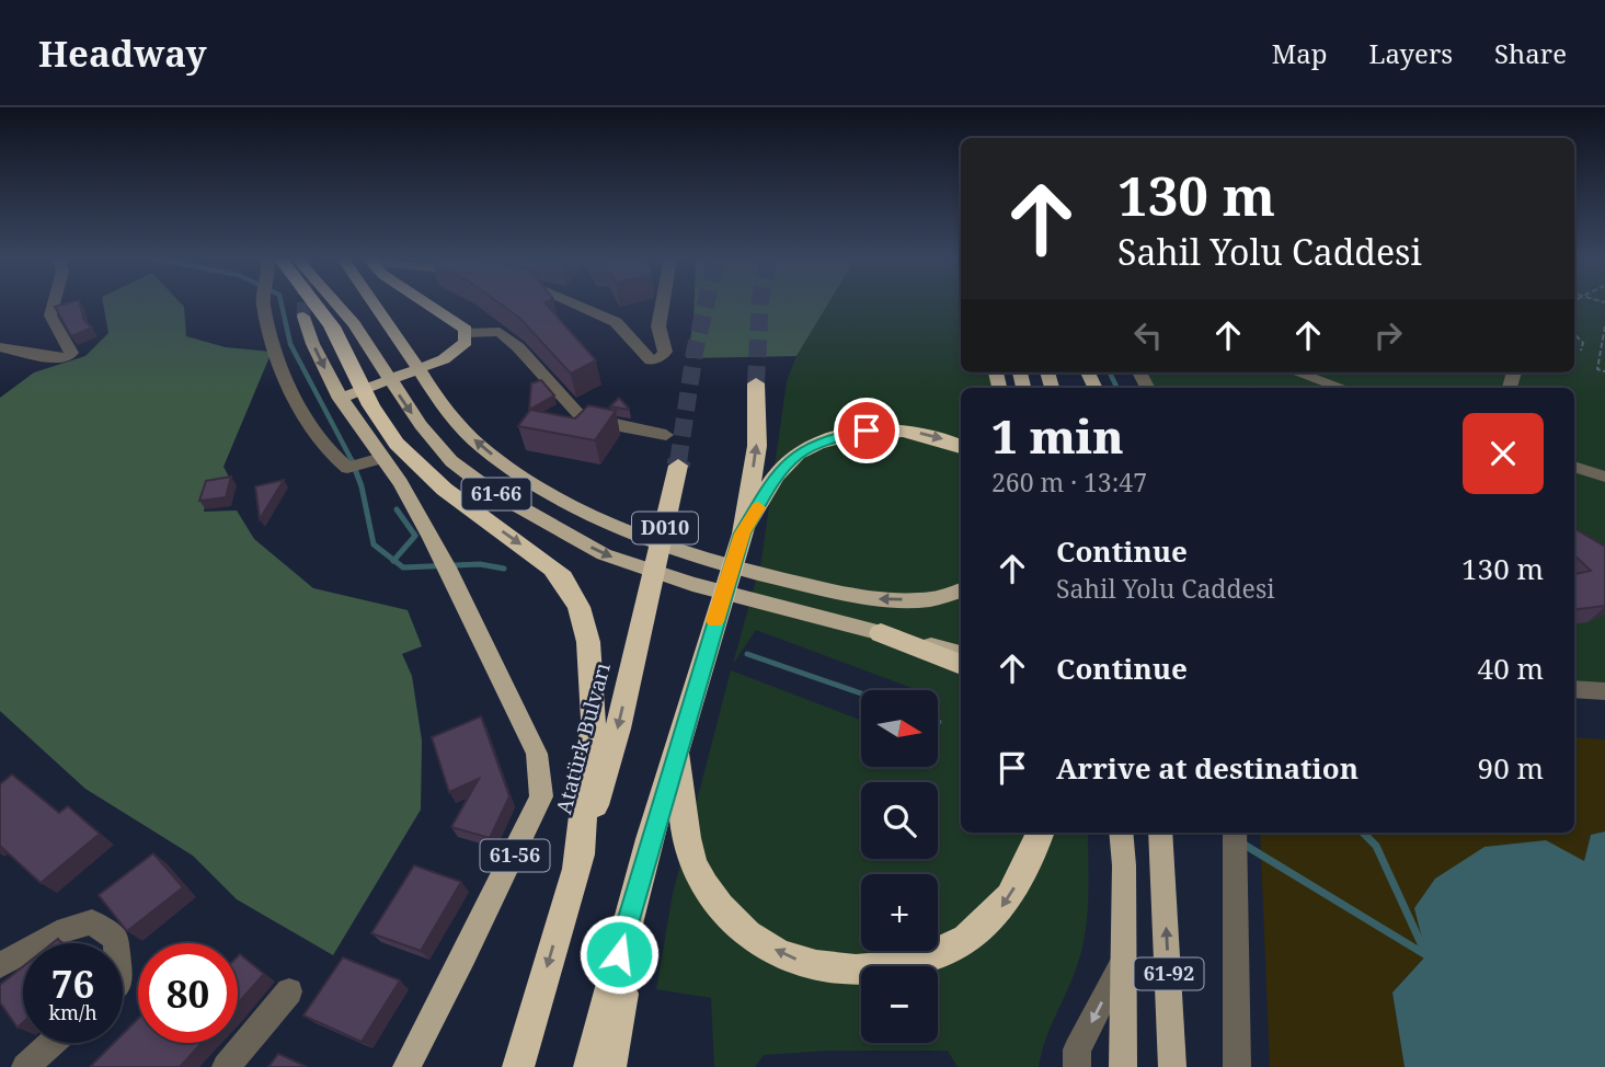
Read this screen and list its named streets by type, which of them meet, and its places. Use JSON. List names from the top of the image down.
{
  "streets": {
    "highway": ["D010", "Atatürk Bulvarı"],
    "main road": ["61-66", "61-56", "61-92"]
  },
  "north": "right",
  "page": {
    "header": "Headway",
    "nav": ["Map", "Layers", "Share"],
    "turn": ["130 m", "Sahil Yolu Caddesi"],
    "heading": ["1 min", "260 m · 13:47"],
    "list": [
      {
        "name": "Continue",
        "note": "Sahil Yolu Caddesi",
        "value": "130 m"
      },
      {
        "name": "Continue",
        "value": "40 m"
      },
      {
        "name": "Arrive at destination",
        "value": "90 m"
      }
    ],
    "map_buttons": ["+", "−"],
    "speed": "76 km/h",
    "limit": "80"
  }
}
